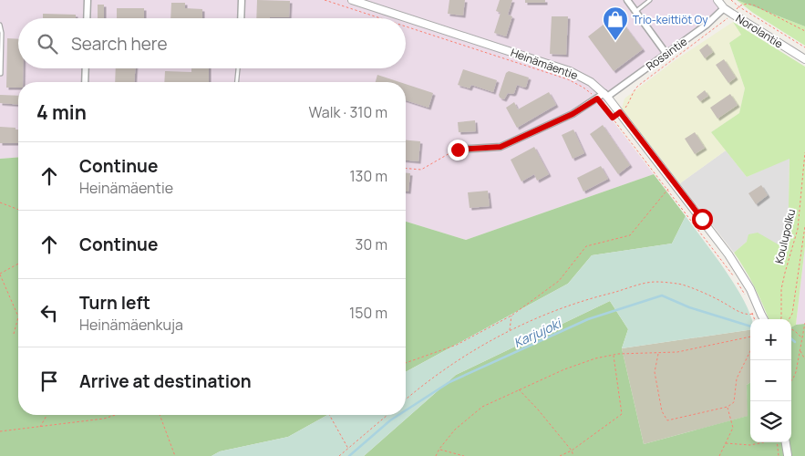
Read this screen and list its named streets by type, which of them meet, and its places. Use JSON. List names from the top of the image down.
{
  "streets": {
    "street": ["Norolantie", "Rossintie", "Heinämäentie"],
    "path": ["Koulupolku"]
  },
  "crossings": [
    ["Norolantie", "Rossintie"],
    ["Rossintie", "Heinämäentie"]
  ],
  "water": ["Karjujoki"],
  "places": {
    "shop": ["Trio-keittiöt Oy"]
  },
  "page": {
    "search": "Search here",
    "heading": ["4 min", "Walk · 310 m"],
    "list": [
      ["Continue", "Heinämäentie", "130 m"],
      ["Continue", "30 m"],
      ["Turn left", "Heinämäenkuja", "150 m"],
      "Arrive at destination"
    ],
    "map_buttons": ["+", "−"]
  }
}
